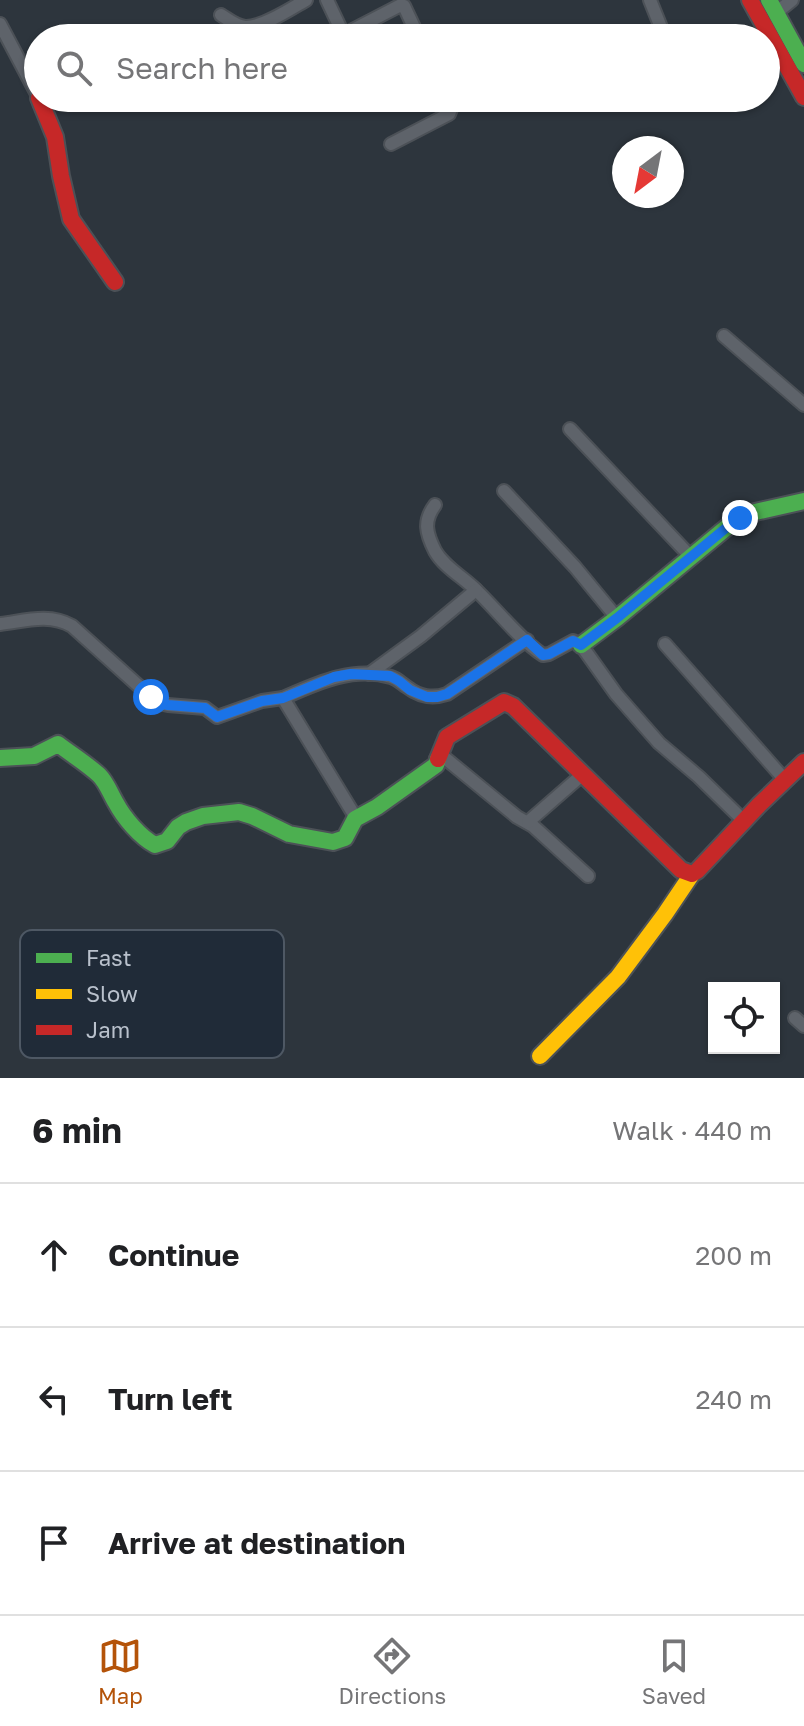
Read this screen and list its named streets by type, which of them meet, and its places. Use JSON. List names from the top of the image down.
{
  "legend": ["Fast", "Slow", "Jam"],
  "north": "bottom left",
  "page": {
    "search": "Search here",
    "heading": ["6 min", "Walk · 440 m"],
    "list": [
      ["Continue", "200 m"],
      ["Turn left", "240 m"],
      "Arrive at destination"
    ],
    "nav": ["Map", "Directions", "Saved"]
  }
}
